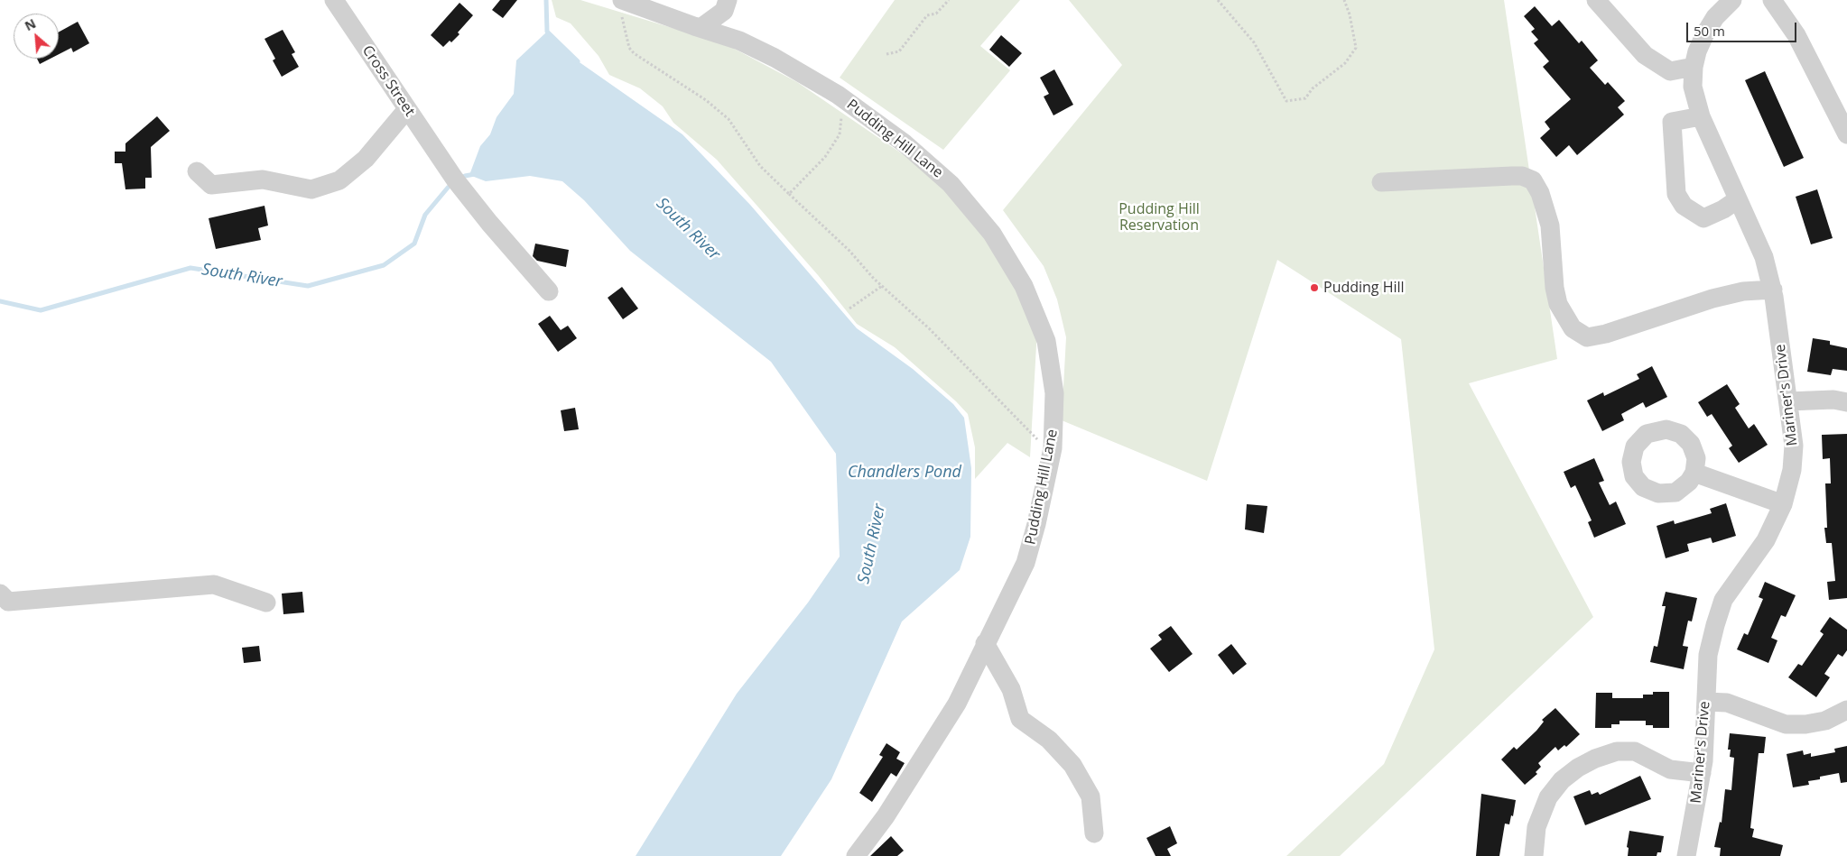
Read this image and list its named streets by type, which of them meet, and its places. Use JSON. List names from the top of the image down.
{
  "streets": {
    "street": ["Cross Street", "Pudding Hill Lane", "Mariner's Drive"]
  },
  "water": ["South River", "Chandlers Pond"],
  "parks": ["Pudding Hill Reservation"],
  "places": ["Pudding Hill"],
  "scale_bar": "50 m",
  "north": "top left"
}
